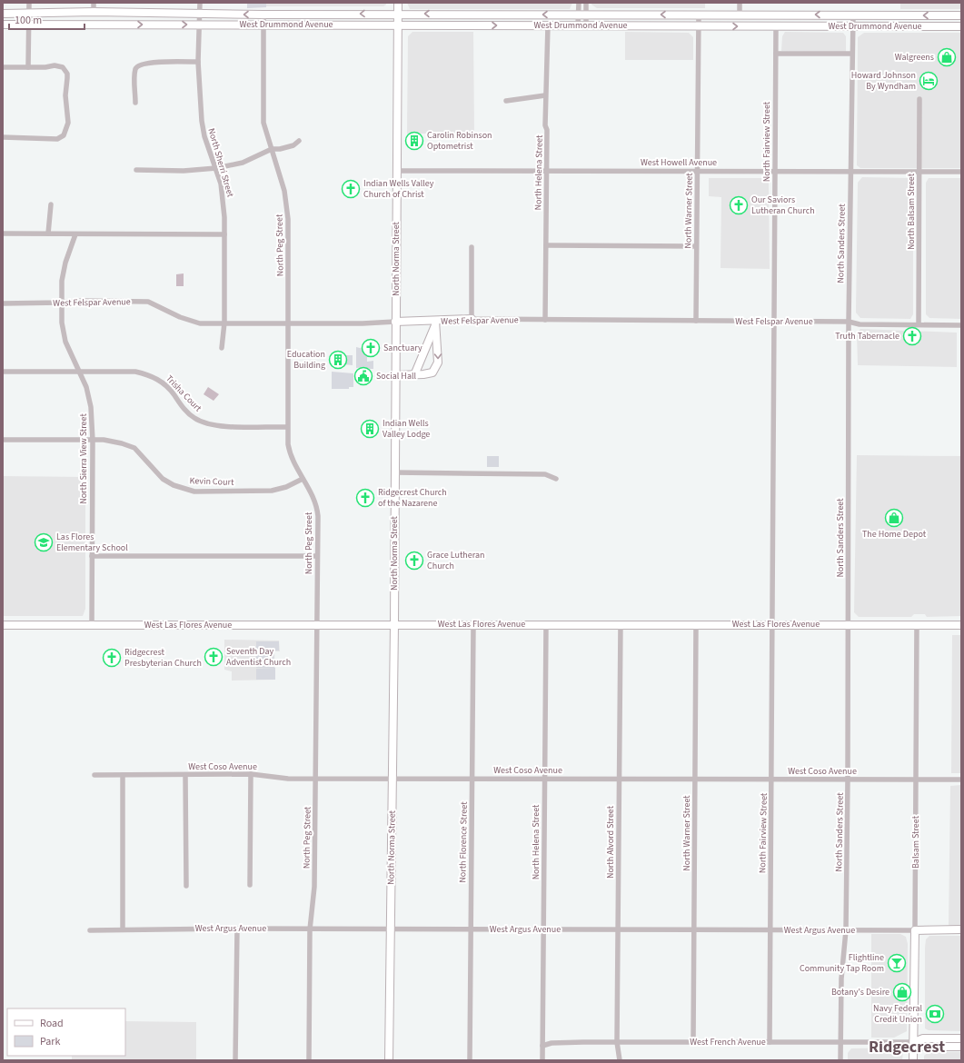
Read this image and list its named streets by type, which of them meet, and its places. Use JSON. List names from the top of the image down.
{
  "streets": {
    "main road": [
      "West Drummond Avenue",
      "North Norma Street",
      "West Felspar Avenue",
      "West Las Flores Avenue",
      "Balsam Street",
      "West Argus Avenue",
      "West French Avenue"
    ],
    "street": [
      "North Fairview Street",
      "North Sherri Street",
      "West Howell Avenue",
      "North Helena Street",
      "North Warner Street",
      "North Balsam Street",
      "North Sanders Street",
      "North Peg Street",
      "Trisha Court",
      "North Sierra View Street",
      "Kevin Court",
      "West Coso Avenue",
      "North Florence Street",
      "North Alvord Street"
    ]
  },
  "crossings": [
    ["West Drummond Avenue", "North Fairview Street"],
    ["West Drummond Avenue", "North Sherri Street"],
    ["West Drummond Avenue", "North Helena Street"],
    ["West Drummond Avenue", "North Warner Street"],
    ["West Drummond Avenue", "North Sanders Street"],
    ["West Drummond Avenue", "North Peg Street"],
    ["West Drummond Avenue", "North Norma Street"],
    ["North Fairview Street", "West Howell Avenue"],
    ["North Fairview Street", "West Felspar Avenue"],
    ["North Fairview Street", "West Las Flores Avenue"],
    ["North Fairview Street", "West Coso Avenue"],
    ["North Fairview Street", "West Argus Avenue"],
    ["North Fairview Street", "West French Avenue"],
    ["North Sherri Street", "West Felspar Avenue"],
    ["West Howell Avenue", "North Helena Street"],
    ["West Howell Avenue", "North Warner Street"],
    ["West Howell Avenue", "North Balsam Street"],
    ["West Howell Avenue", "North Sanders Street"],
    ["West Howell Avenue", "North Norma Street"],
    ["North Helena Street", "West Felspar Avenue"],
    ["North Helena Street", "West Las Flores Avenue"],
    ["North Helena Street", "West Coso Avenue"],
    ["North Helena Street", "West Argus Avenue"],
    ["North Helena Street", "West French Avenue"],
    ["North Warner Street", "West Felspar Avenue"],
    ["North Warner Street", "West Las Flores Avenue"],
    ["North Warner Street", "West Coso Avenue"],
    ["North Warner Street", "West Argus Avenue"],
    ["North Warner Street", "West French Avenue"],
    ["North Balsam Street", "West Felspar Avenue"],
    ["North Sanders Street", "West Felspar Avenue"],
    ["North Sanders Street", "West Las Flores Avenue"],
    ["North Sanders Street", "West Coso Avenue"],
    ["North Sanders Street", "West Argus Avenue"],
    ["North Sanders Street", "West French Avenue"],
    ["North Peg Street", "West Felspar Avenue"],
    ["North Peg Street", "Trisha Court"],
    ["North Peg Street", "Kevin Court"],
    ["North Peg Street", "West Las Flores Avenue"],
    ["North Peg Street", "West Coso Avenue"],
    ["North Peg Street", "West Argus Avenue"],
    ["North Norma Street", "West Felspar Avenue"],
    ["North Norma Street", "West Las Flores Avenue"],
    ["North Norma Street", "West Coso Avenue"],
    ["North Norma Street", "West Argus Avenue"],
    ["West Felspar Avenue", "North Sierra View Street"],
    ["Trisha Court", "North Sierra View Street"],
    ["North Sierra View Street", "Kevin Court"],
    ["North Sierra View Street", "West Las Flores Avenue"],
    ["West Las Flores Avenue", "North Florence Street"],
    ["West Las Flores Avenue", "North Alvord Street"],
    ["West Las Flores Avenue", "Balsam Street"],
    ["West Coso Avenue", "North Florence Street"],
    ["West Coso Avenue", "North Alvord Street"],
    ["West Coso Avenue", "Balsam Street"],
    ["North Florence Street", "West Argus Avenue"],
    ["North Alvord Street", "West Argus Avenue"],
    ["North Alvord Street", "West French Avenue"],
    ["Balsam Street", "West Argus Avenue"],
    ["Balsam Street", "West French Avenue"]
  ],
  "districts": ["Ridgecrest"],
  "places": {
    "shop": ["Walgreens", "The Home Depot", "Botany's Desire"],
    "hotel": ["Howard Johnson By Wyndham"],
    "building": ["Carolin Robinson Optometrist", "Education Building", "Indian Wells Valley Lodge"],
    "church": [
      "Indian Wells Valley Church of Christ",
      "Our Saviors Lutheran Church",
      "Truth Tabernacle",
      "Sanctuary",
      "Ridgecrest Church of the Nazarene",
      "Grace Lutheran Church",
      "Seventh Day Adventist Church",
      "Ridgecrest Presbyterian Church"
    ],
    "public building": ["Social Hall"],
    "school or university": ["Las Flores Elementary School"],
    "bar": ["Flightline Community Tap Room"],
    "bank": ["Navy Federal Credit Union"]
  },
  "legend": ["Road", "Park"],
  "scale_bar": "100 m"
}
